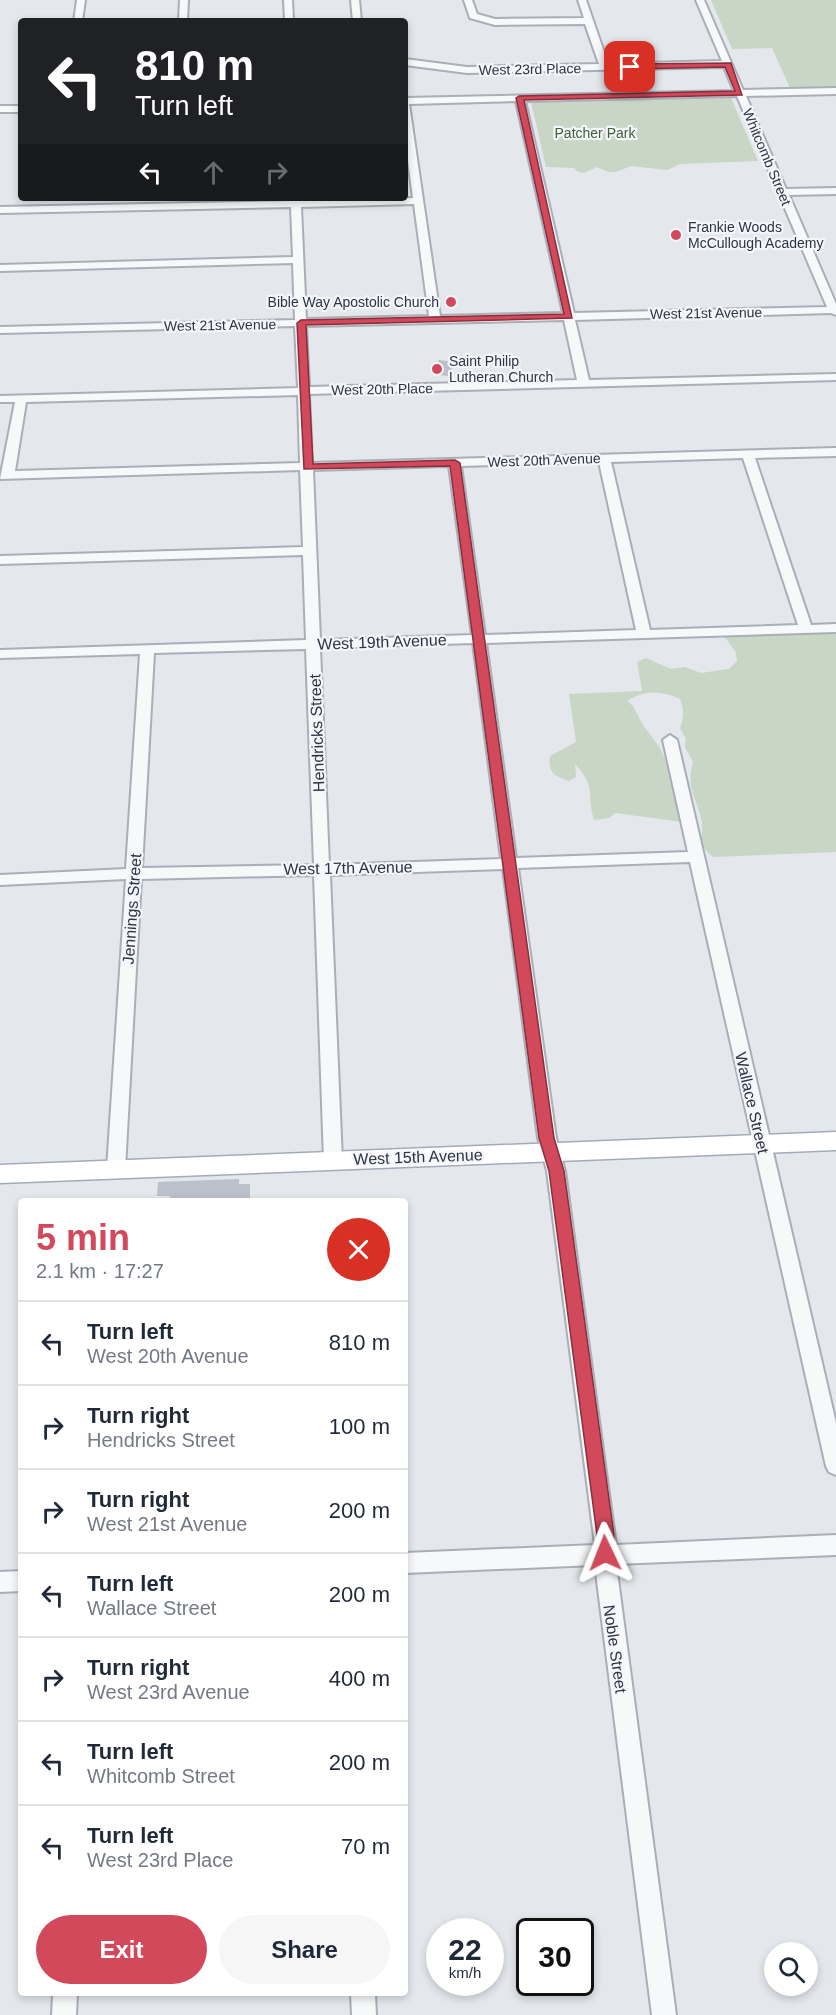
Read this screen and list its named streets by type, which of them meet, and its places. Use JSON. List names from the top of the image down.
{
  "streets": {
    "main road": ["West 15th Avenue"],
    "street": [
      "West 23rd Place",
      "Whitcomb Street",
      "West 21st Avenue",
      "West 20th Place",
      "West 20th Avenue",
      "West 19th Avenue",
      "Hendricks Street",
      "West 17th Avenue",
      "Jennings Street",
      "Wallace Street",
      "Noble Street"
    ]
  },
  "crossings": [
    ["West 23rd Place", "Whitcomb Street"],
    ["Whitcomb Street", "West 21st Avenue"],
    ["West 21st Avenue", "Hendricks Street"],
    ["West 20th Place", "Hendricks Street"],
    ["West 20th Avenue", "Hendricks Street"],
    ["West 20th Avenue", "Noble Street"],
    ["West 19th Avenue", "Hendricks Street"],
    ["West 19th Avenue", "Jennings Street"],
    ["West 19th Avenue", "Noble Street"],
    ["Hendricks Street", "West 17th Avenue"],
    ["Hendricks Street", "West 15th Avenue"],
    ["West 17th Avenue", "Jennings Street"],
    ["West 17th Avenue", "Wallace Street"],
    ["West 17th Avenue", "Noble Street"],
    ["Jennings Street", "West 15th Avenue"],
    ["Wallace Street", "West 15th Avenue"],
    ["West 15th Avenue", "Noble Street"]
  ],
  "parks": ["Patcher Park"],
  "places": ["Frankie Woods McCullough Academy", "Bible Way Apostolic Church", "Saint Philip Lutheran Church"],
  "page": {
    "turn": ["810 m", "Turn left"],
    "heading": ["5 min", "2.1 km · 17:27"],
    "list": [
      {
        "name": "Turn left",
        "note": "West 20th Avenue",
        "value": "810 m"
      },
      {
        "name": "Turn right",
        "note": "Hendricks Street",
        "value": "100 m"
      },
      {
        "name": "Turn right",
        "note": "West 21st Avenue",
        "value": "200 m"
      },
      {
        "name": "Turn left",
        "note": "Wallace Street",
        "value": "200 m"
      },
      {
        "name": "Turn right",
        "note": "West 23rd Avenue",
        "value": "400 m"
      },
      {
        "name": "Turn left",
        "note": "Whitcomb Street",
        "value": "200 m"
      },
      {
        "name": "Turn left",
        "note": "West 23rd Place",
        "value": "70 m"
      }
    ],
    "buttons": ["Exit", "Share"],
    "speed": "22 km/h",
    "limit": "30"
  }
}
